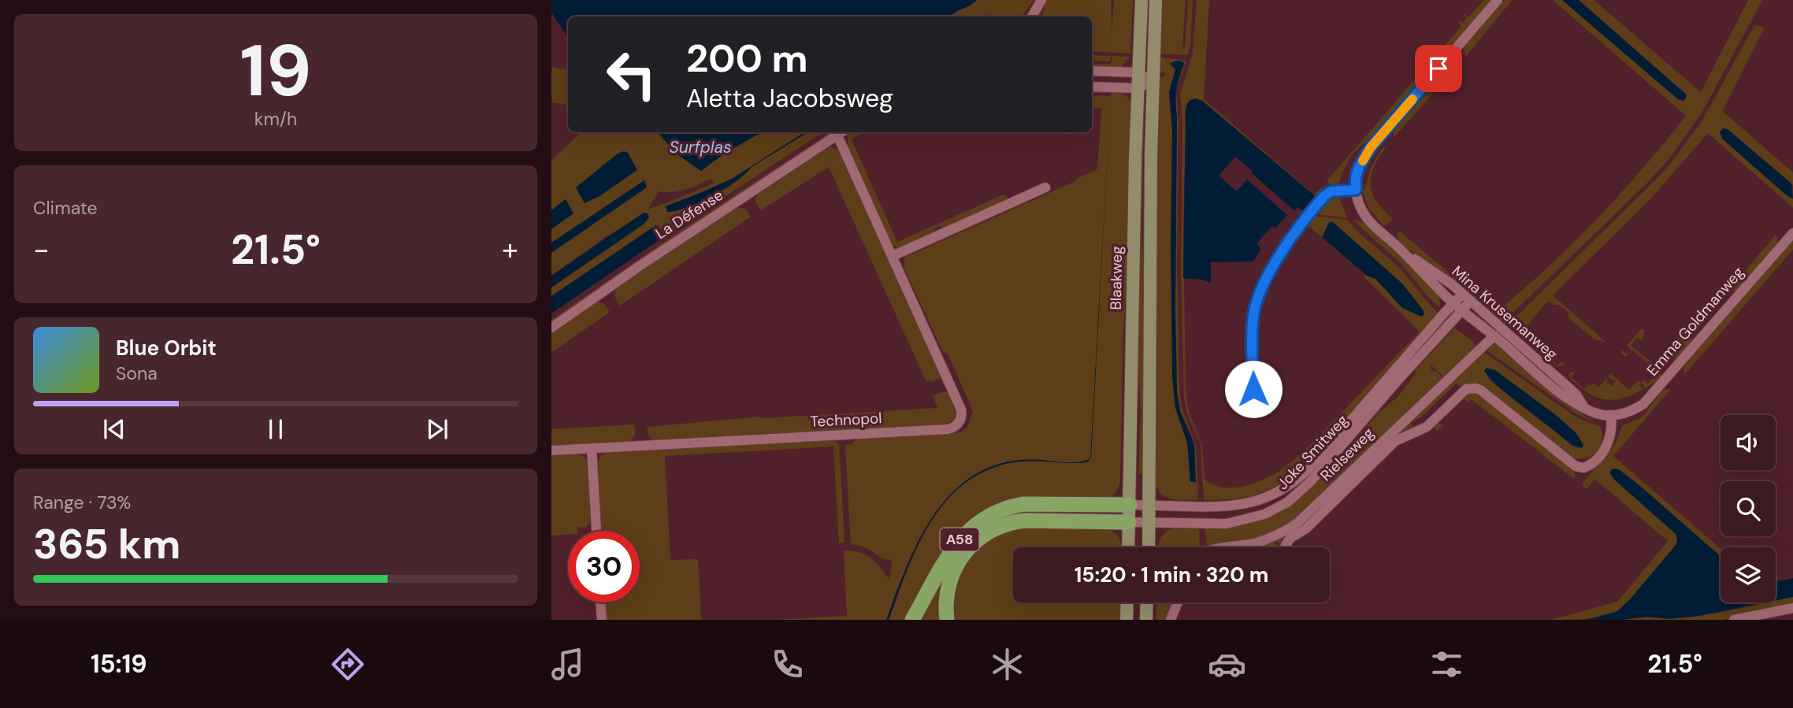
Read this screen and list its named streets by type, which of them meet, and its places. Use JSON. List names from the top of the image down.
{
  "streets": {
    "highway": ["A58"],
    "main road": ["Blaakweg"],
    "street": [
      "La Défense",
      "Mina Krusemanweg",
      "Emma Goldmanweg",
      "Technopol",
      "Joke Smitweg",
      "Rielseweg"
    ]
  },
  "crossings": [
    ["La Défense", "Technopol"],
    ["Blaakweg", "Joke Smitweg"],
    ["Blaakweg", "A58"],
    ["Mina Krusemanweg", "Emma Goldmanweg"],
    ["Mina Krusemanweg", "Joke Smitweg"],
    ["Mina Krusemanweg", "Rielseweg"],
    ["Joke Smitweg", "A58"]
  ],
  "water": ["Surfplas"],
  "page": {
    "tile": [
      ["19", "km/h"],
      "Climate",
      ["Range · 73%", "365 km"]
    ],
    "turn": ["200 m", "Aletta Jacobsweg"],
    "heat": ["−", "21.5°", "+"],
    "song": ["Blue Orbit", "Sona"],
    "limit": "30",
    "trip": "15:20 · 1 min · 320 m",
    "tabs": ["15:19", "21.5°"]
  }
}
